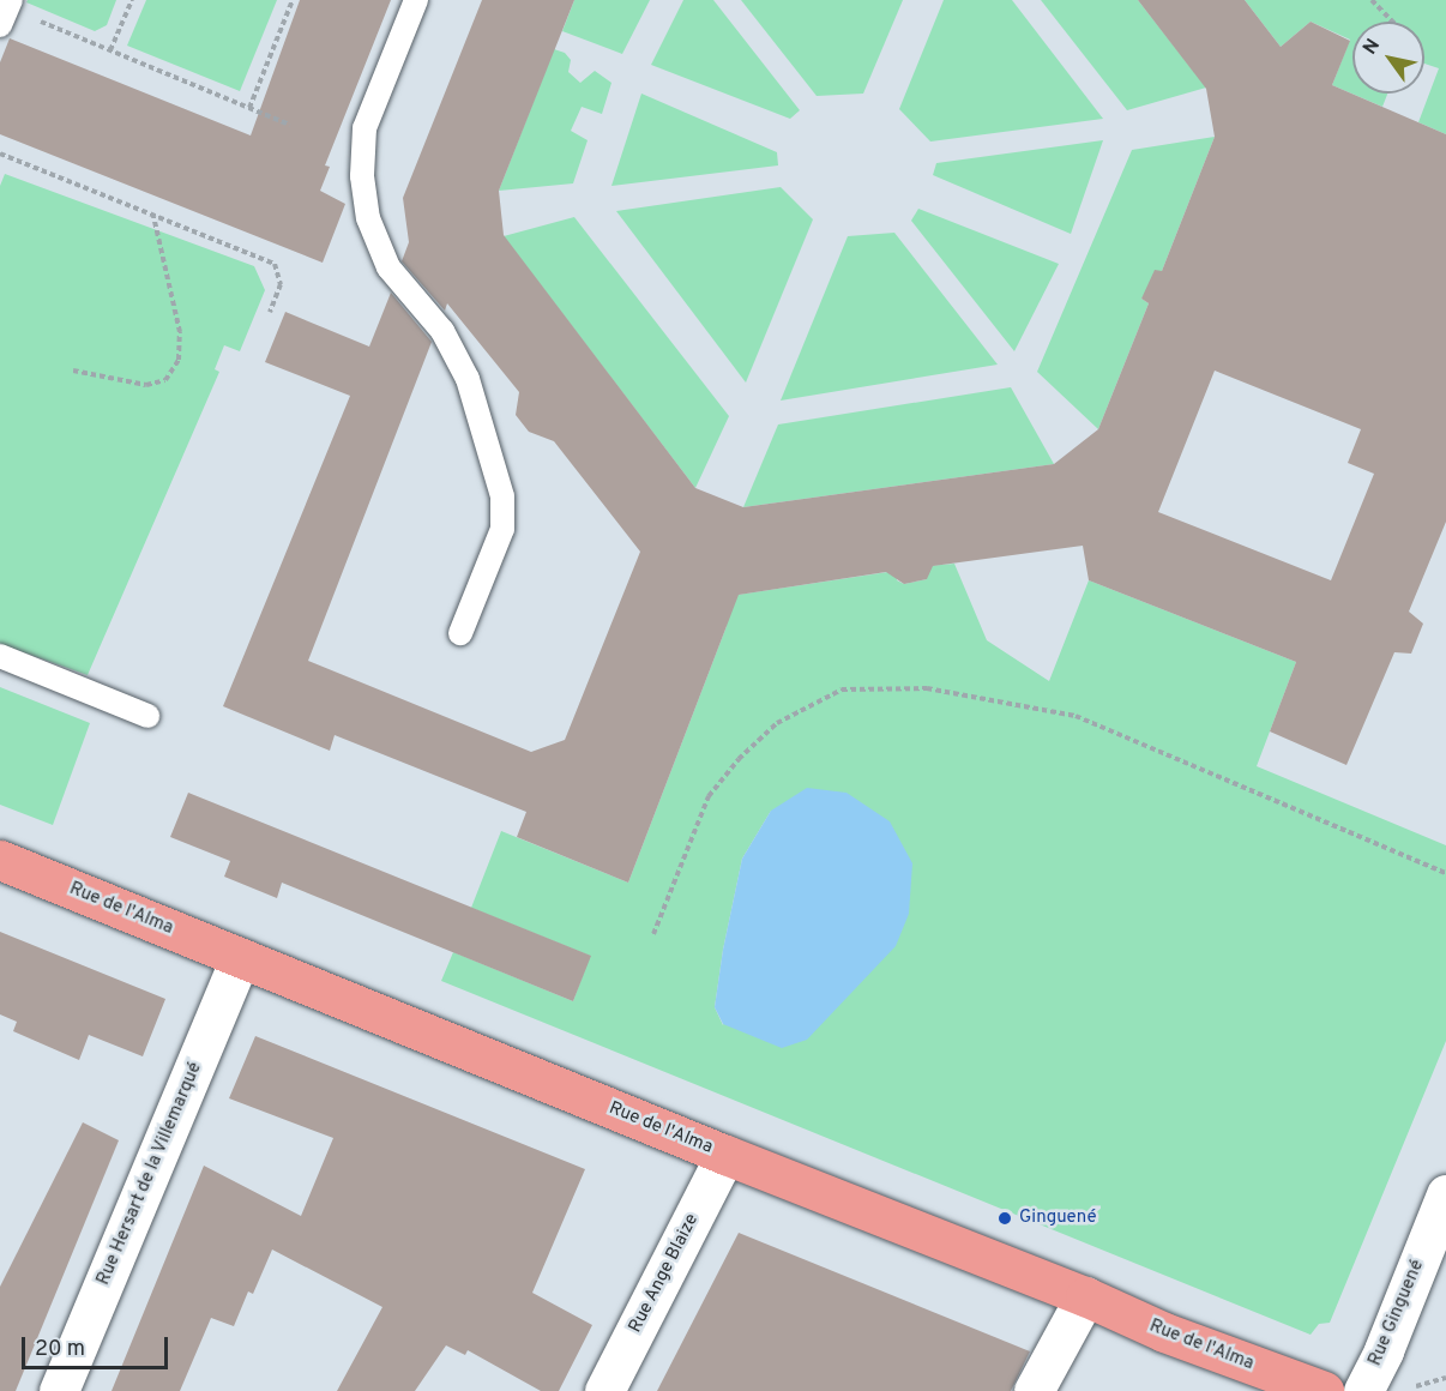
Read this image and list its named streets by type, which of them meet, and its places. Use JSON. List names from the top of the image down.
{
  "streets": {
    "main road": ["Rue de l'Alma"],
    "street": ["Rue Hersart de la Villemarqué", "Rue Ange Blaize", "Rue Ginguené"]
  },
  "crossings": [
    ["Rue de l'Alma", "Rue Hersart de la Villemarqué"],
    ["Rue de l'Alma", "Rue Ange Blaize"]
  ],
  "places": ["Ginguené"],
  "scale_bar": "20 m",
  "north": "top left"
}
